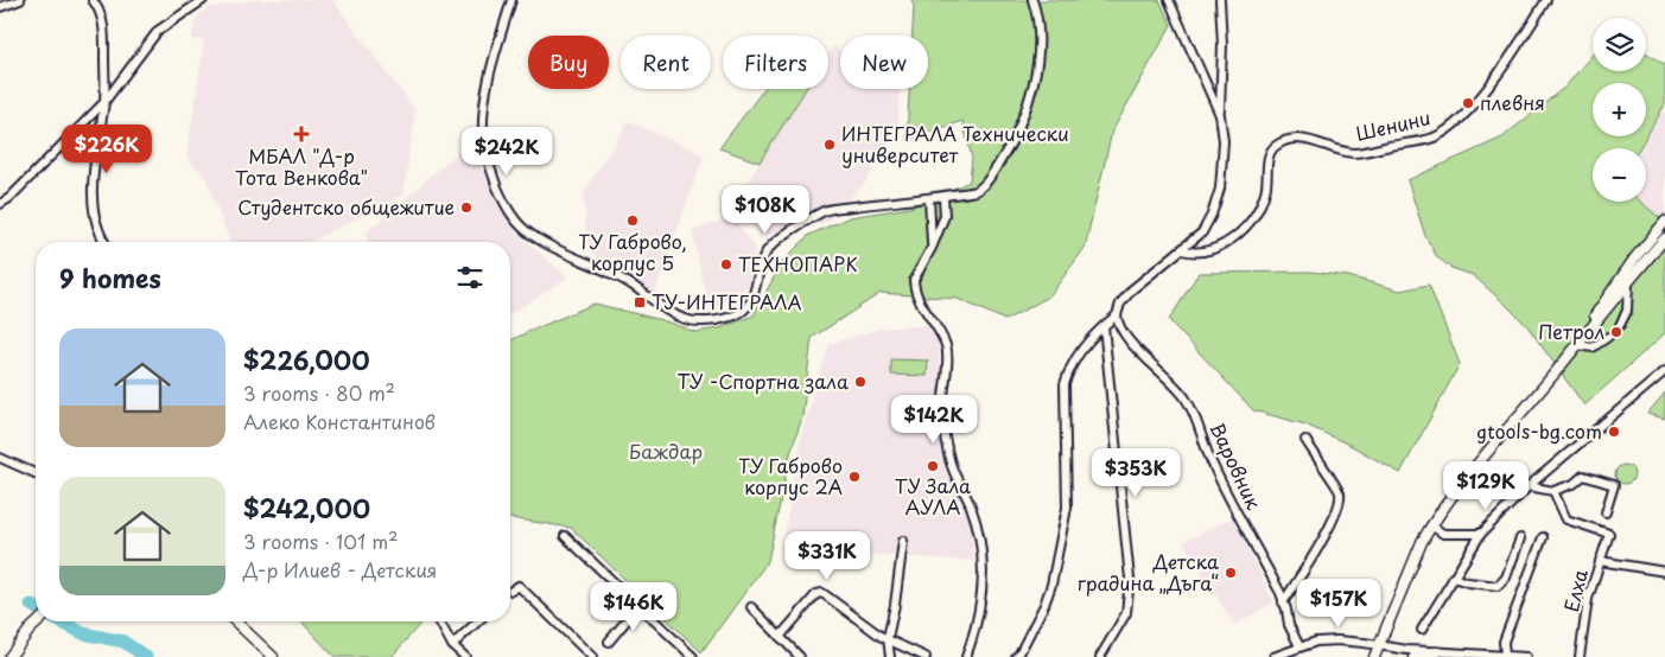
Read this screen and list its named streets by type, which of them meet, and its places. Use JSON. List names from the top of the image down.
{
  "streets": {
    "street": ["Шенини", "Варовник", "Елха"]
  },
  "parks": ["Баждар"],
  "places": {
    "other": [
      "плевня",
      "ИНТЕГРАЛА Технически университет",
      "Студентско общежитие",
      "ТУ Габрово, корпус 5",
      "ТЕХНОПАРК",
      "Петрол",
      "ТУ -Спортна зала",
      "gtools-bg.com",
      "ТУ Зала АУЛА",
      "ТУ Габрово корпус 2А",
      "Детска градина „Дъга“"
    ],
    "health": ["МБАЛ \"Д-р Тота Венкова\""],
    "transit": ["ТУ-ИНТЕГРАЛА"]
  },
  "page": {
    "map_buttons": ["+", "−"],
    "chip": [
      "Buy",
      "Rent",
      "Filters",
      "New"
    ],
    "price": [
      "$226K",
      "$242K",
      "$108K",
      "$142K",
      "$353K",
      "$129K",
      "$331K",
      "$157K",
      "$146K"
    ],
    "heading": "9 homes",
    "list": [
      {
        "name": "$226,000",
        "note": "3 rooms · 80 m² · Алеко Константинов"
      },
      {
        "name": "$242,000",
        "note": "3 rooms · 101 m² · Д-р Илиев - Детския"
      }
    ]
  }
}
